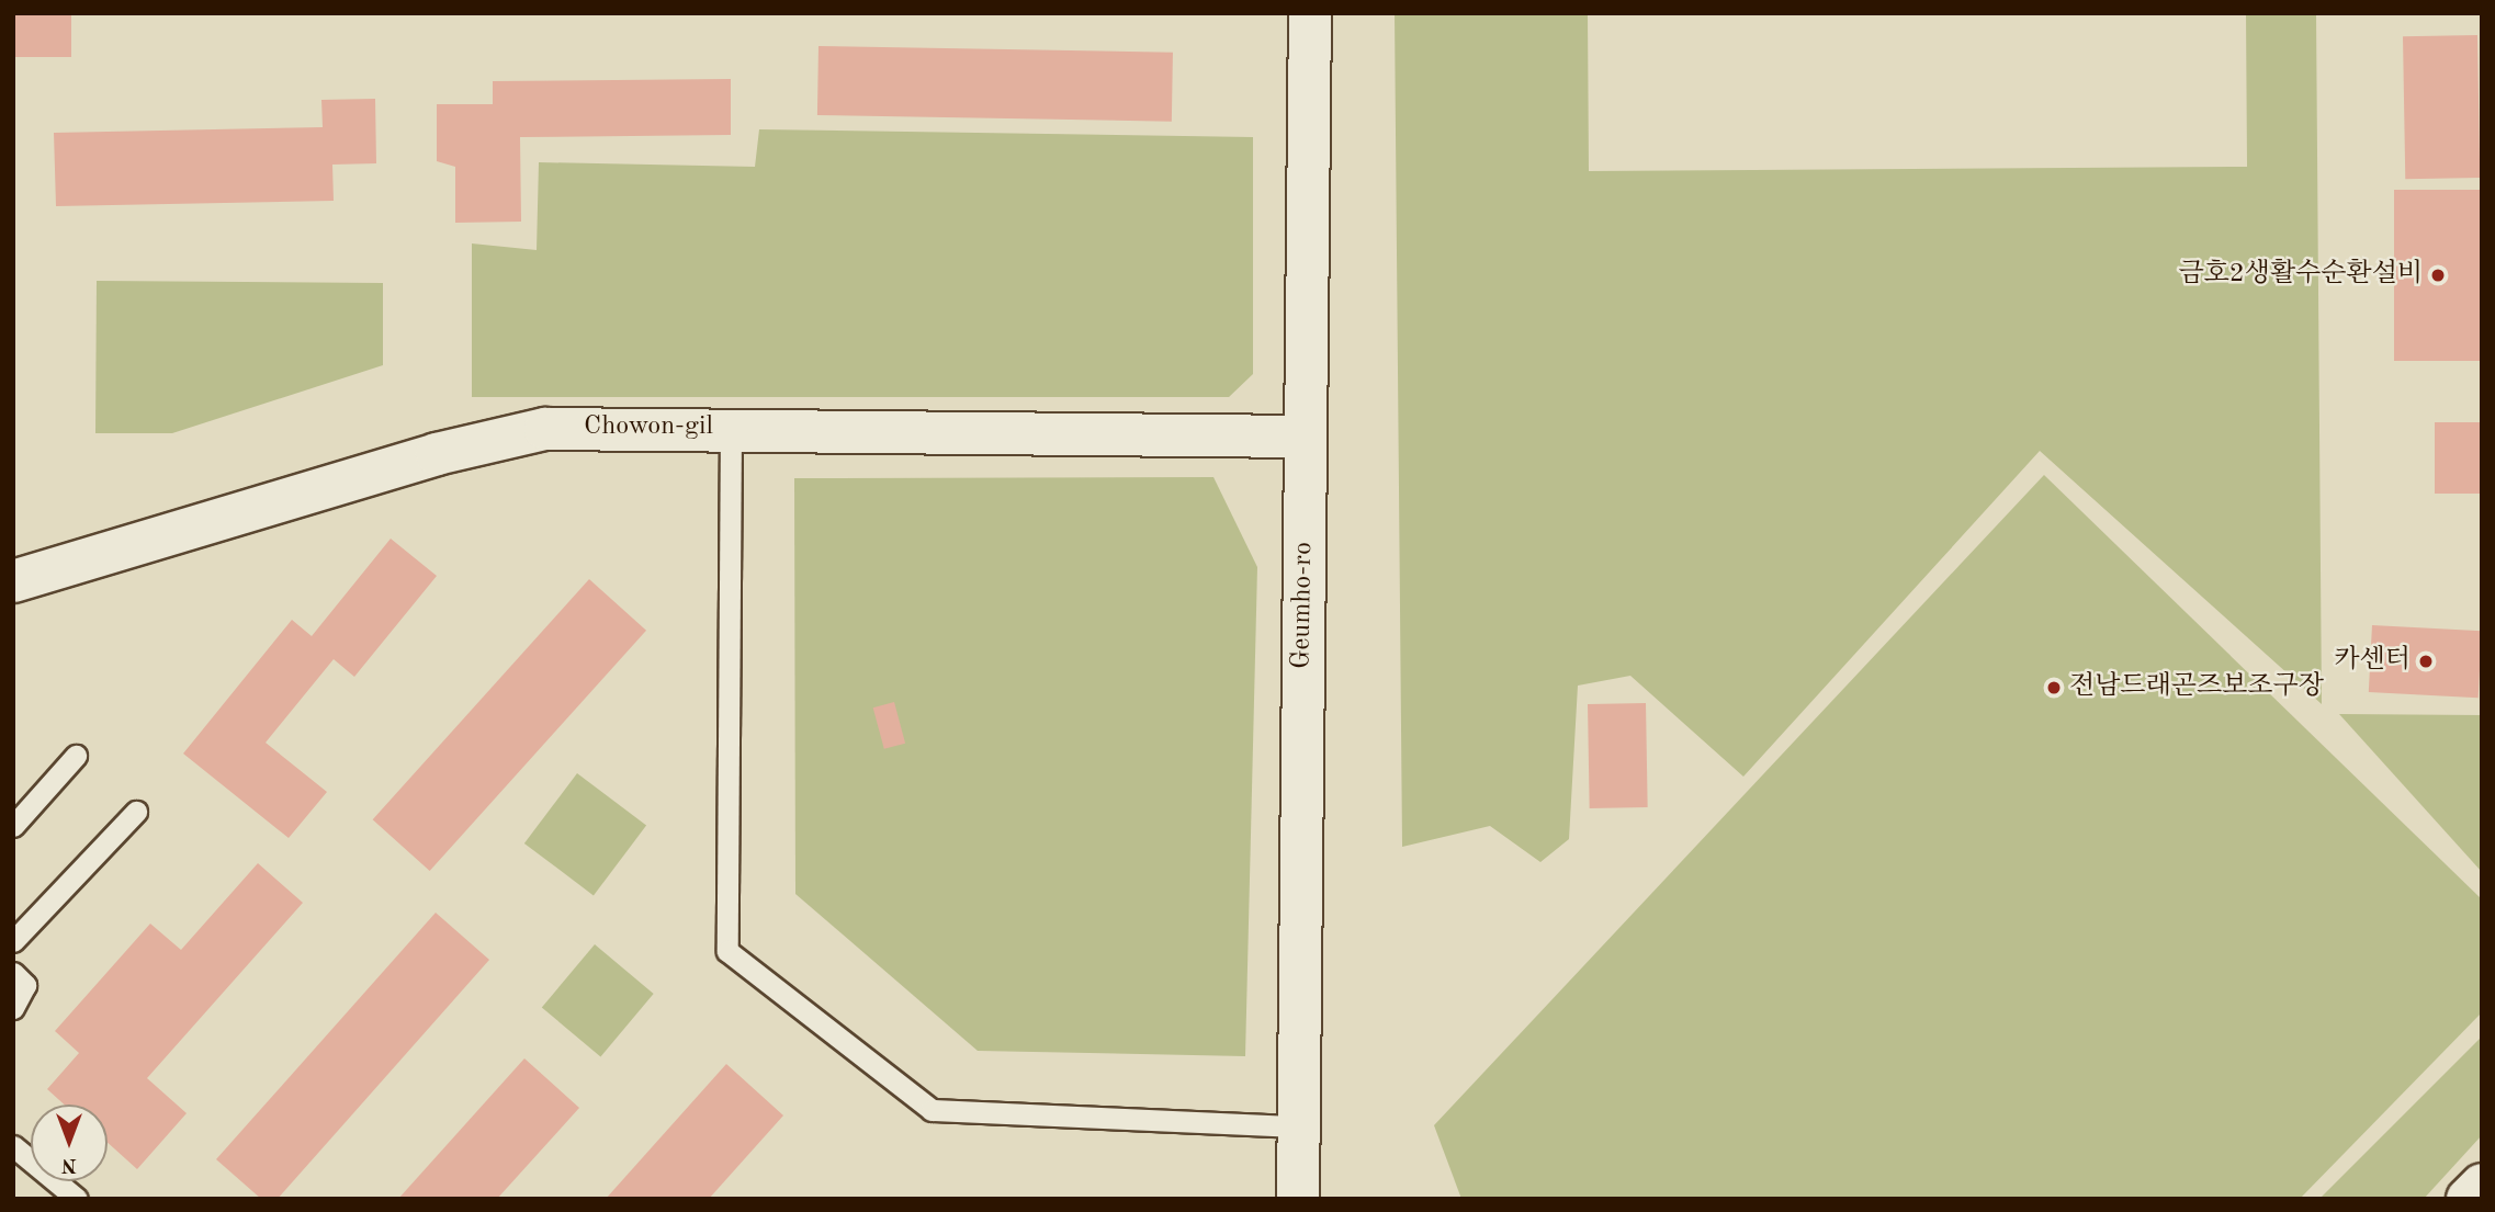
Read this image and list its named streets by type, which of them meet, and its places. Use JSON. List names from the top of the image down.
{
  "streets": {
    "street": ["Chowon-gil", "Geumho-ro"]
  },
  "crossings": [
    ["Chowon-gil", "Geumho-ro"]
  ],
  "places": ["금호2생활수순환설비", "카센터", "전남드래곤즈보조구장"],
  "north": "bottom"
}
